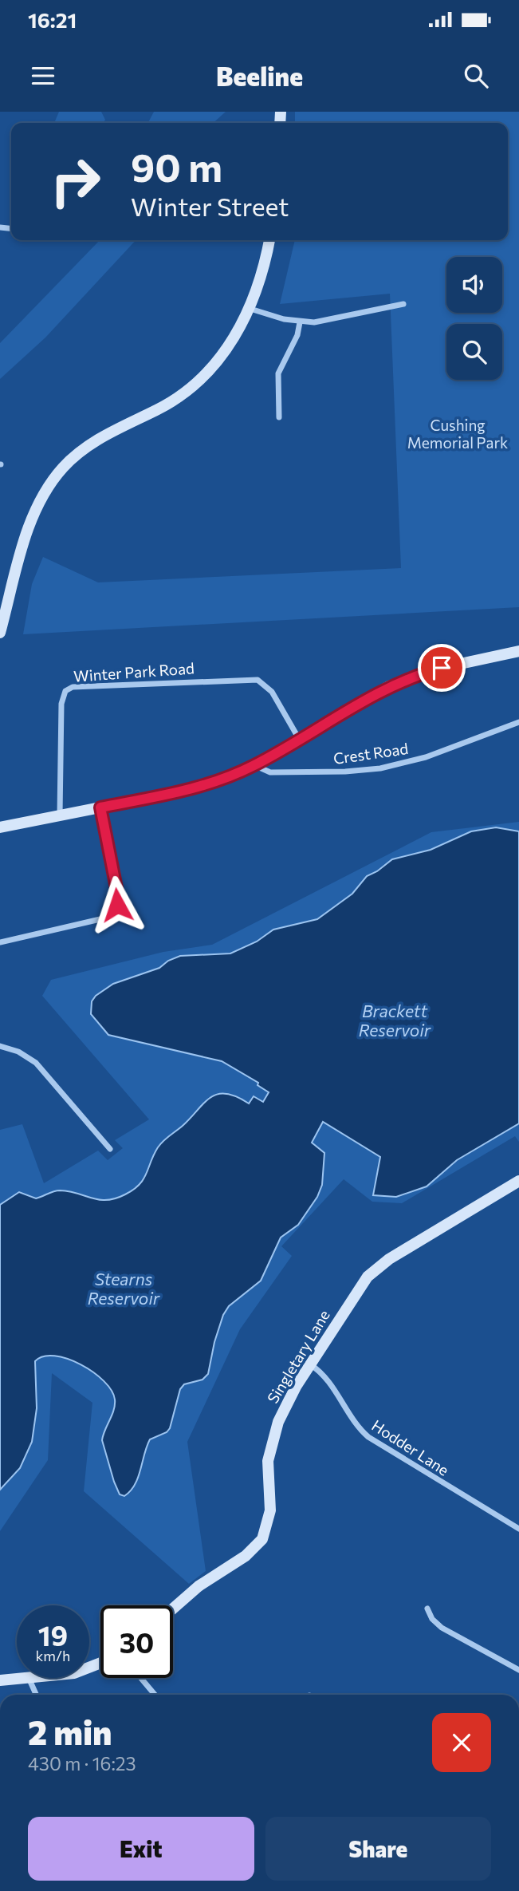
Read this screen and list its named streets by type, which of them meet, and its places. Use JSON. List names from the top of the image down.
{
  "streets": {
    "street": [
      "Winter Park Road",
      "Crest Road",
      "Singletary Lane",
      "Hodder Lane"
    ]
  },
  "crossings": [
    ["Singletary Lane", "Hodder Lane"]
  ],
  "water": ["Brackett Reservoir", "Stearns Reservoir"],
  "parks": ["Cushing Memorial Park"],
  "page": {
    "status": "16:21",
    "header": "Beeline",
    "turn": ["90 m", "Winter Street"],
    "speed": "19 km/h",
    "limit": "30",
    "heading": ["2 min", "430 m · 16:23"],
    "buttons": ["Exit", "Share"]
  }
}
